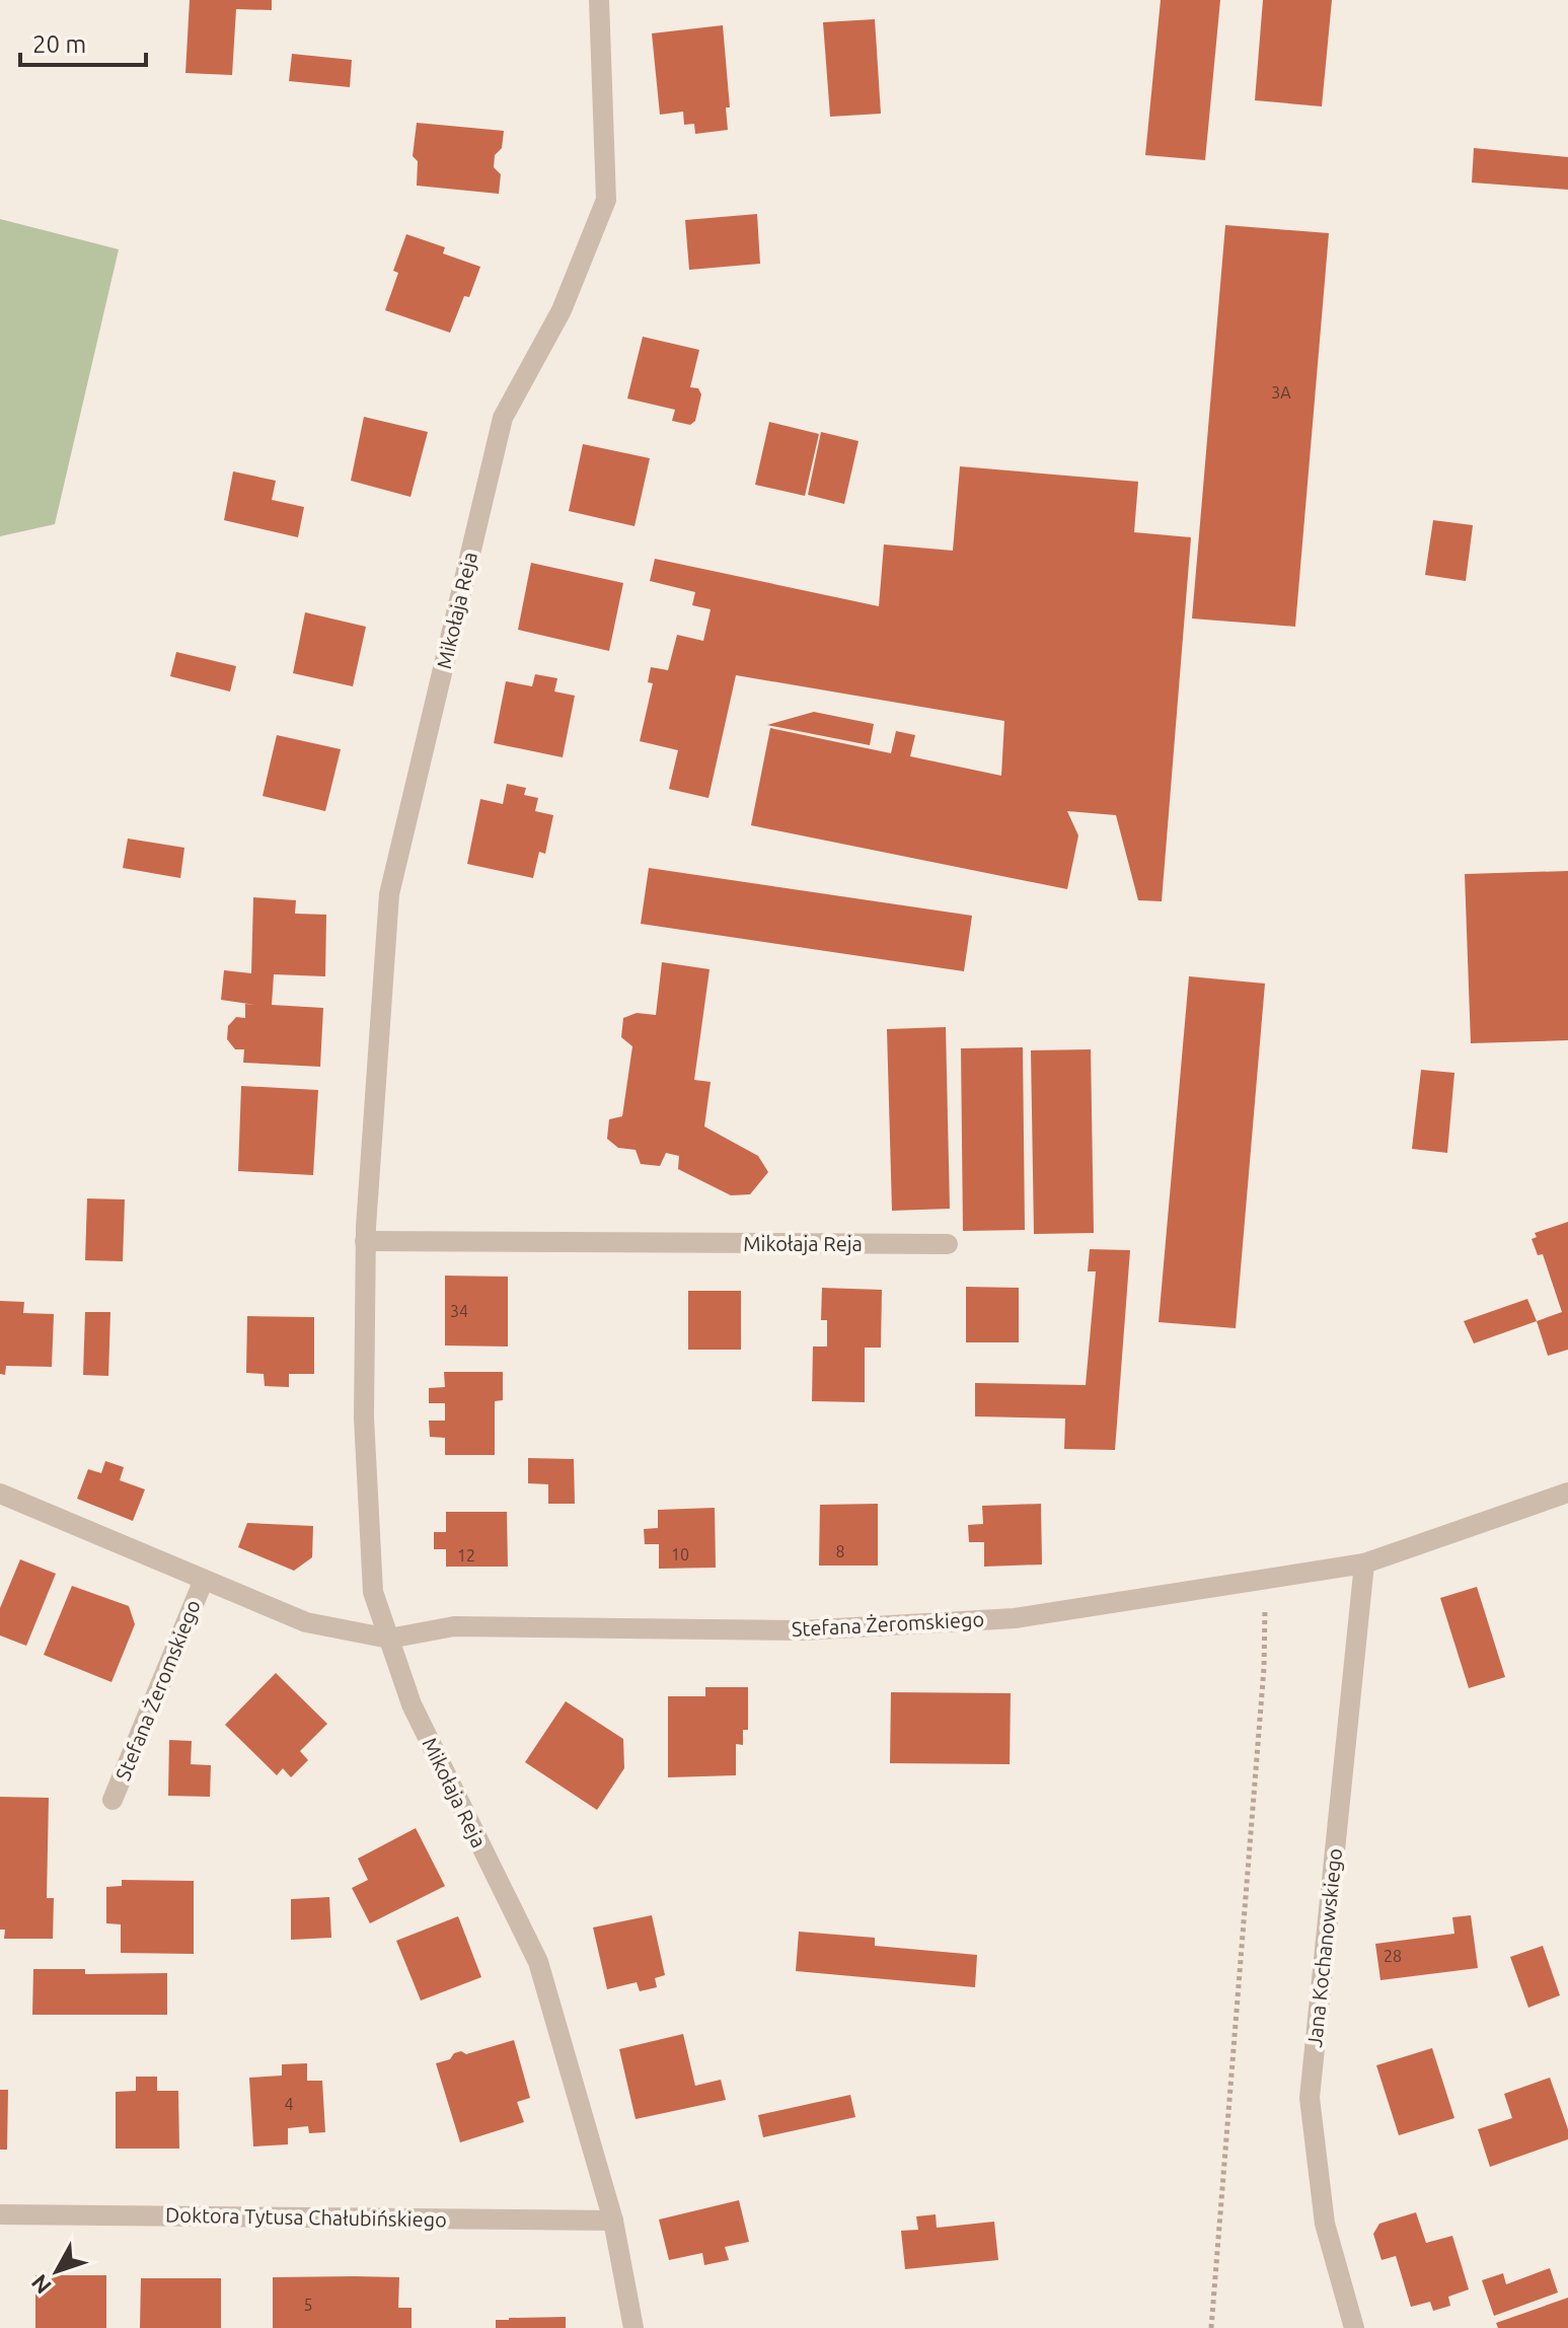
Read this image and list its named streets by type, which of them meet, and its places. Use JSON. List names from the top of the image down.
{
  "streets": {
    "street": [
      "Mikołaja Reja",
      "Stefana Żeromskiego",
      "Jana Kochanowskiego",
      "Doktora Tytusa Chałubińskiego"
    ]
  },
  "crossings": [
    ["Mikołaja Reja", "Stefana Żeromskiego"],
    ["Mikołaja Reja", "Doktora Tytusa Chałubińskiego"],
    ["Stefana Żeromskiego", "Jana Kochanowskiego"]
  ],
  "house_numbers": [
    "3A",
    "34",
    "8",
    "10",
    "12",
    "28",
    "4",
    "5"
  ],
  "scale_bar": "20 m",
  "north": "bottom left"
}
